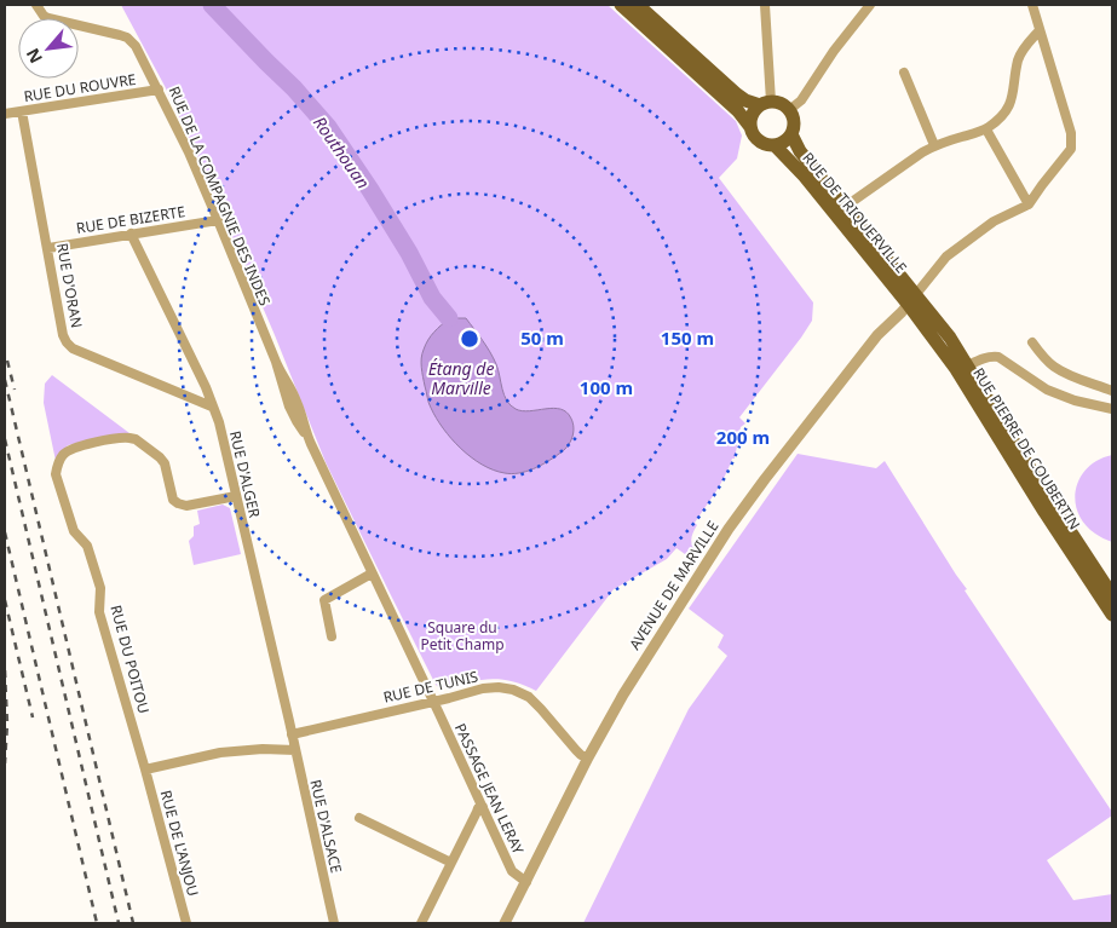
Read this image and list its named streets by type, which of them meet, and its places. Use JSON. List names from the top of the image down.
{
  "streets": {
    "main road": ["RUE DE TRIQUERVILLE", "RUE PIERRE DE COUBERTIN"],
    "street": [
      "RUE DU ROUVRE",
      "RUE DE LA COMPAGNIE DES INDES",
      "RUE DE BIZERTE",
      "RUE D'ORAN",
      "RUE D'ALGER",
      "AVENUE DE MARVILLE",
      "RUE DU POITOU",
      "RUE DE TUNIS",
      "PASSAGE JEAN LERAY",
      "RUE D'ALSACE",
      "RUE DE L'ANJOU"
    ]
  },
  "crossings": [
    ["RUE DU ROUVRE", "RUE DE LA COMPAGNIE DES INDES"],
    ["RUE DU ROUVRE", "RUE D'ORAN"],
    ["RUE DE LA COMPAGNIE DES INDES", "RUE DE BIZERTE"],
    ["RUE DE LA COMPAGNIE DES INDES", "RUE DE TUNIS"],
    ["RUE DE LA COMPAGNIE DES INDES", "PASSAGE JEAN LERAY"],
    ["RUE DE TRIQUERVILLE", "RUE PIERRE DE COUBERTIN"],
    ["RUE DE TRIQUERVILLE", "AVENUE DE MARVILLE"],
    ["RUE DE BIZERTE", "RUE D'ORAN"],
    ["RUE DE BIZERTE", "RUE D'ALGER"],
    ["RUE D'ORAN", "RUE D'ALGER"],
    ["RUE PIERRE DE COUBERTIN", "AVENUE DE MARVILLE"],
    ["RUE D'ALGER", "RUE DU POITOU"],
    ["RUE D'ALGER", "RUE DE TUNIS"],
    ["RUE D'ALGER", "RUE D'ALSACE"],
    ["AVENUE DE MARVILLE", "RUE DE TUNIS"],
    ["AVENUE DE MARVILLE", "PASSAGE JEAN LERAY"],
    ["RUE DU POITOU", "RUE DE L'ANJOU"],
    ["RUE DE TUNIS", "PASSAGE JEAN LERAY"],
    ["RUE DE TUNIS", "RUE D'ALSACE"]
  ],
  "water": ["Routhouan", "Étang de Marville"],
  "parks": ["Square du Petit Champ"],
  "north": "bottom left",
  "rings": [
    "50 m",
    "150 m",
    "100 m",
    "200 m"
  ]
}
